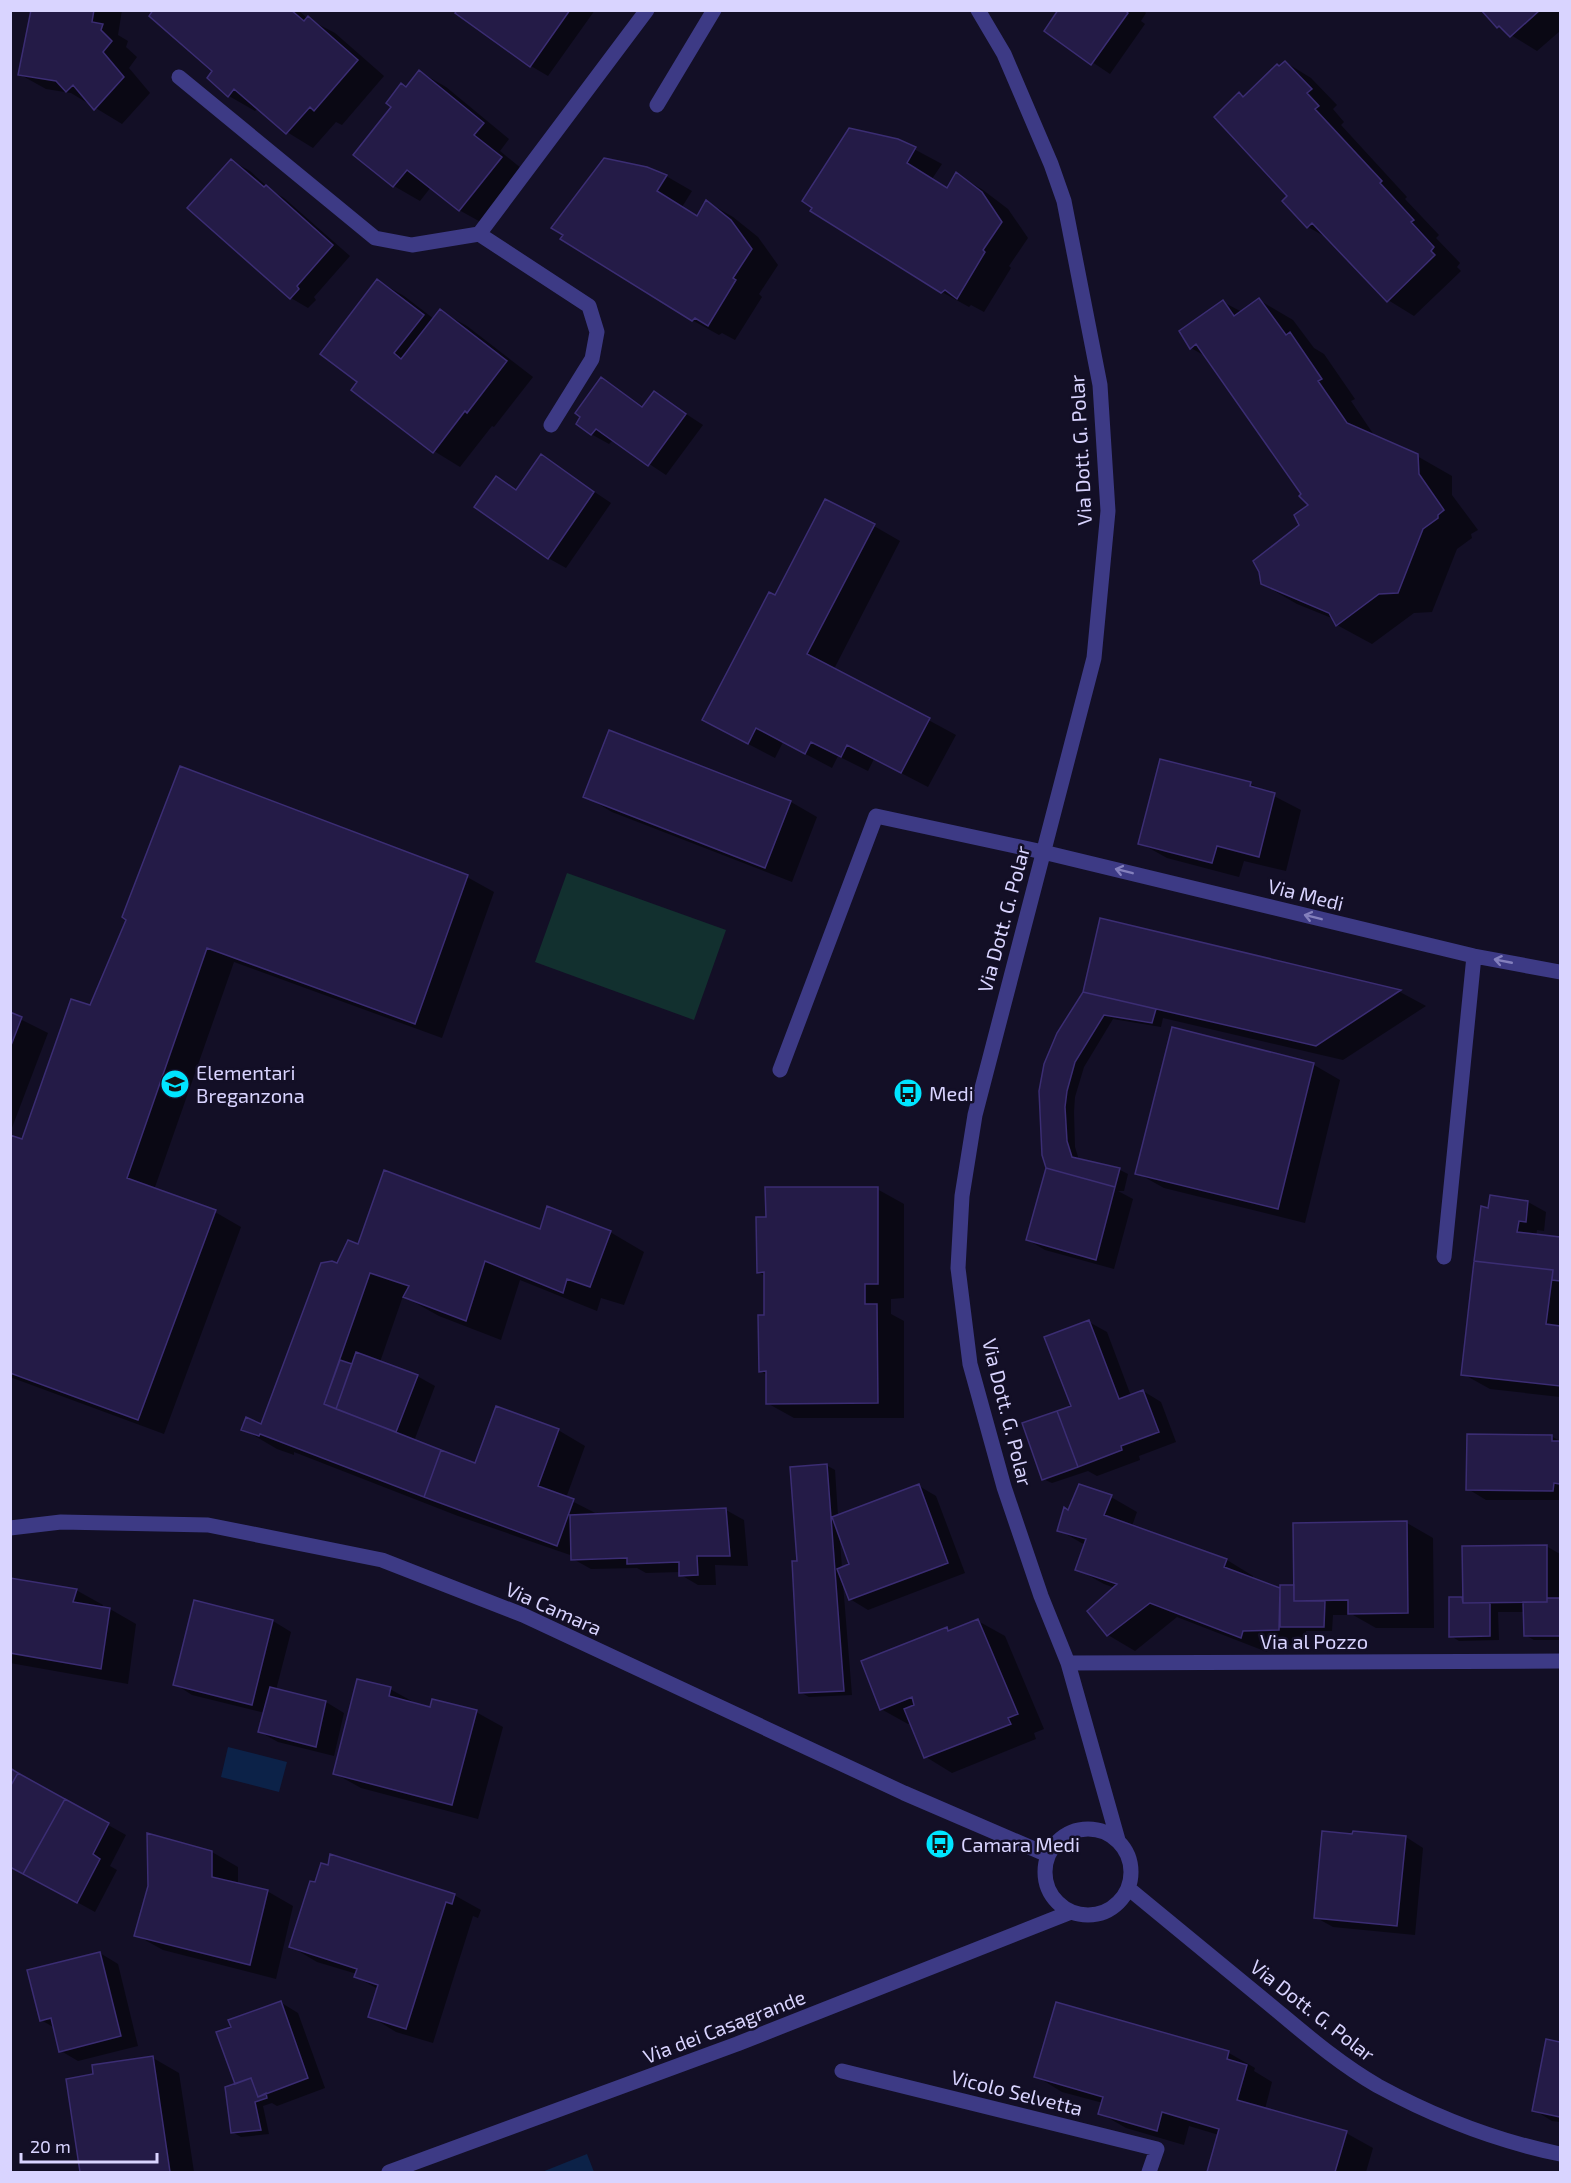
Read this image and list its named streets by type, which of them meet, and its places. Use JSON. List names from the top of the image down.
{
  "streets": {
    "street": [
      "Via Dott. G. Polar",
      "Via Medi",
      "Via Camara",
      "Via al Pozzo",
      "Via dei Casagrande",
      "Vicolo Selvetta"
    ]
  },
  "crossings": [
    ["Via Dott. G. Polar", "Via Medi"],
    ["Via Dott. G. Polar", "Via Camara"],
    ["Via Dott. G. Polar", "Via al Pozzo"],
    ["Via Dott. G. Polar", "Via dei Casagrande"],
    ["Via Camara", "Via dei Casagrande"]
  ],
  "one_way": ["Via Medi"],
  "places": {
    "school or university": ["Elementari Breganzona"],
    "bus stop": ["Medi", "Camara Medi"]
  },
  "scale_bar": "20 m"
}
